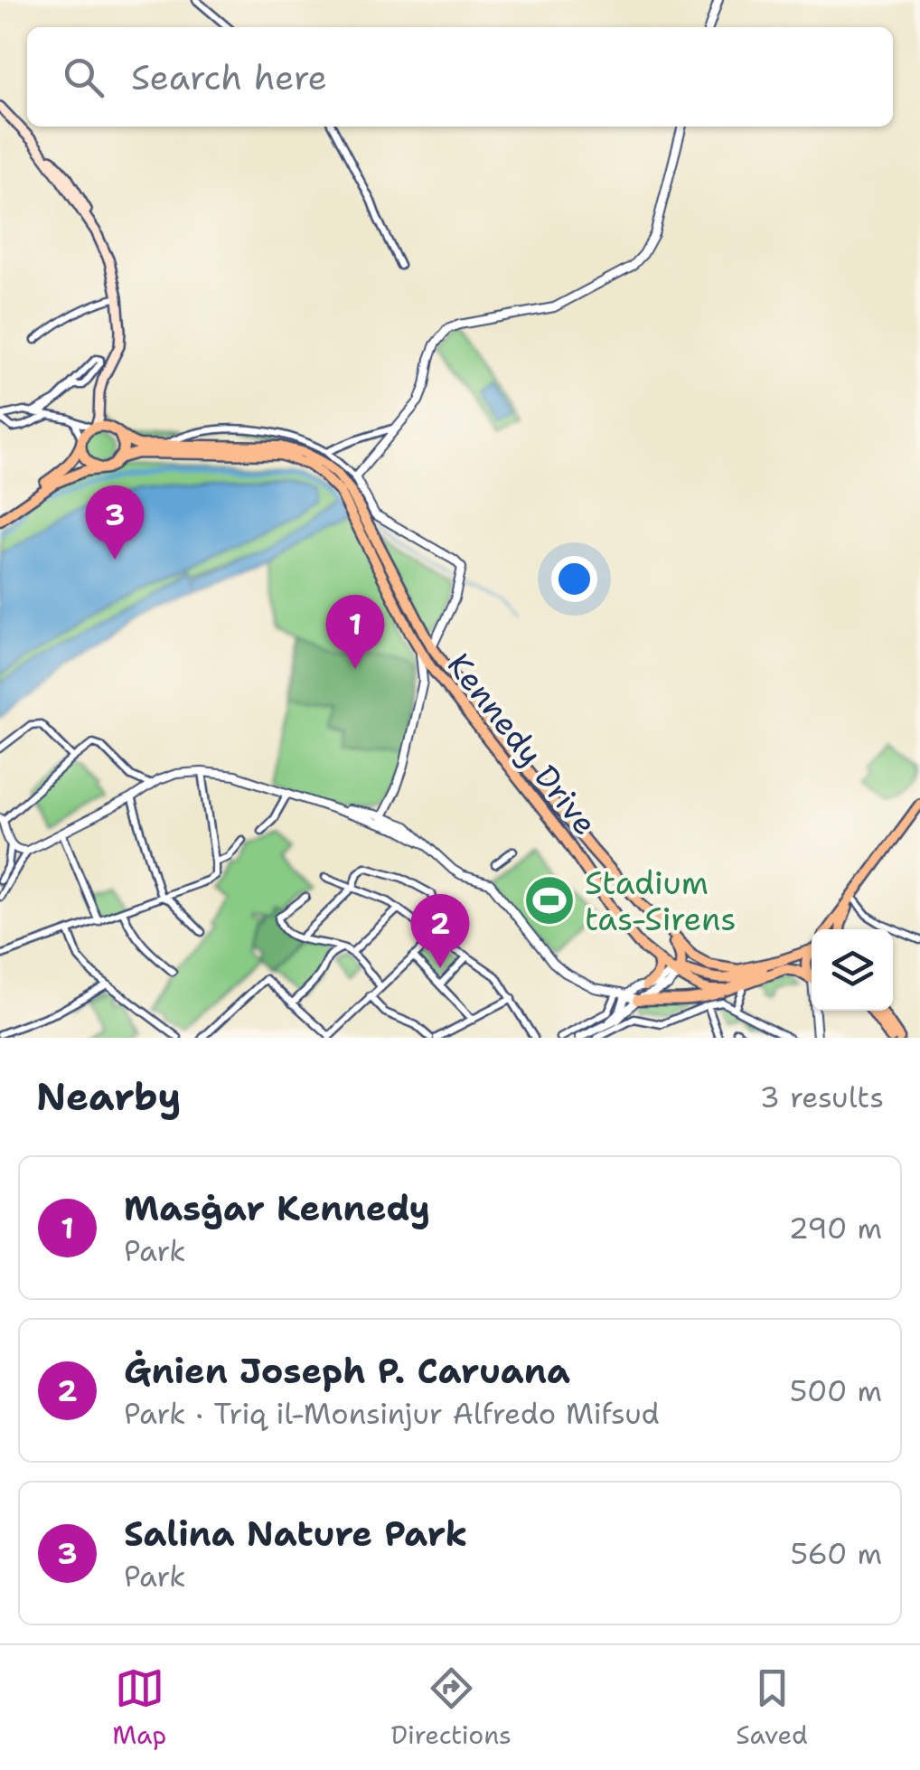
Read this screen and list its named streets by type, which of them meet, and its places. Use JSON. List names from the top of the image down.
{
  "streets": {
    "highway": ["Kennedy Drive"]
  },
  "places": {
    "sports": ["Stadium tas-Sirens"]
  },
  "page": {
    "search": "Search here",
    "pins": ["3", "1", "2"],
    "heading": ["Nearby", "3 results"],
    "list": [
      {
        "mark": "1",
        "name": "Masġar Kennedy",
        "note": "Park",
        "value": "290 m"
      },
      {
        "mark": "2",
        "name": "Ġnien Joseph P. Caruana",
        "note": "Park · Triq il-Monsinjur Alfredo Mifsud",
        "value": "500 m"
      },
      {
        "mark": "3",
        "name": "Salina Nature Park",
        "note": "Park",
        "value": "560 m"
      }
    ],
    "nav": ["Map", "Directions", "Saved"]
  }
}
